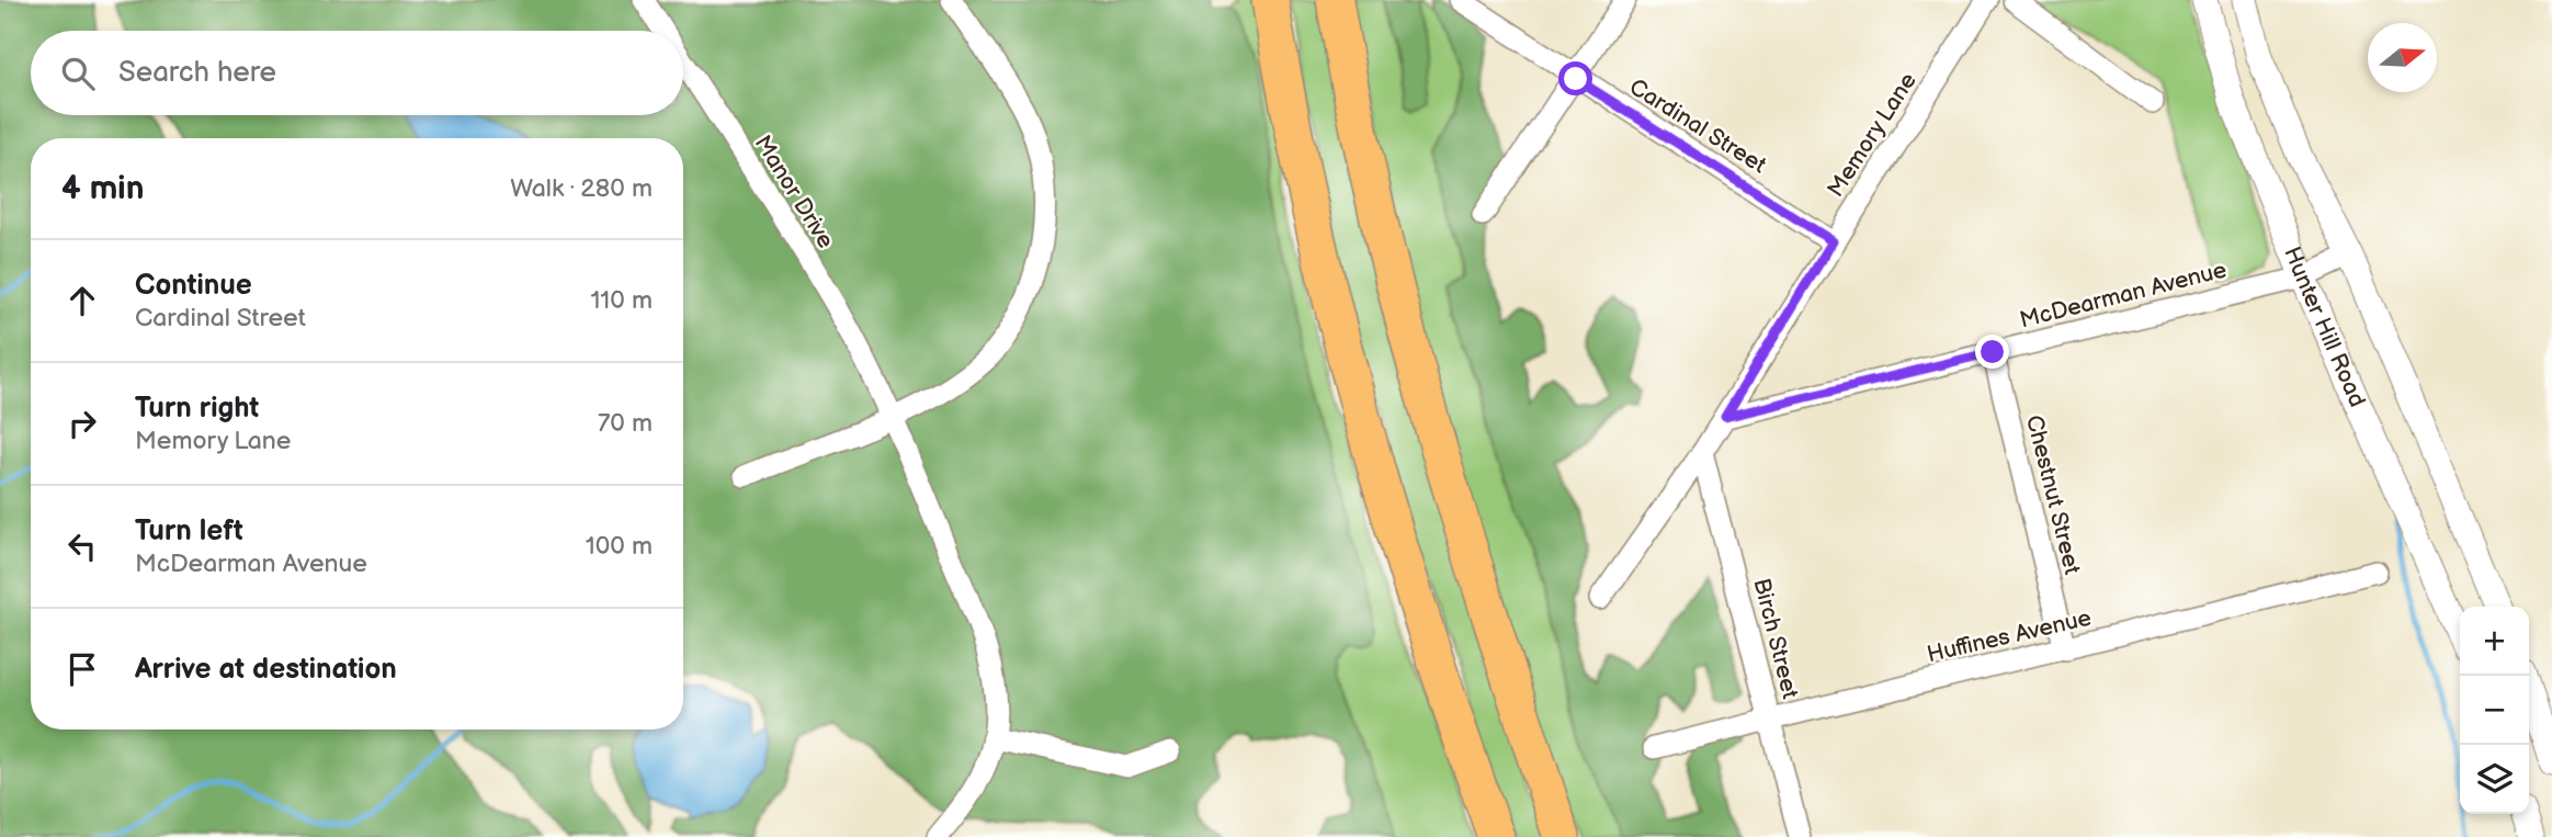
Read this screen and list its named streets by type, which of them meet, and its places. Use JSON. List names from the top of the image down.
{
  "streets": {
    "street": [
      "Cardinal Street",
      "Memory Lane",
      "Manor Drive",
      "McDearman Avenue",
      "Hunter Hill Road",
      "Chestnut Street",
      "Huffines Avenue",
      "Birch Street"
    ]
  },
  "crossings": [
    ["Cardinal Street", "Memory Lane"],
    ["Memory Lane", "McDearman Avenue"],
    ["Memory Lane", "Birch Street"],
    ["McDearman Avenue", "Hunter Hill Road"],
    ["McDearman Avenue", "Chestnut Street"],
    ["Chestnut Street", "Huffines Avenue"],
    ["Huffines Avenue", "Birch Street"]
  ],
  "north": "right",
  "page": {
    "search": "Search here",
    "heading": ["4 min", "Walk · 280 m"],
    "list": [
      ["Continue", "Cardinal Street", "110 m"],
      ["Turn right", "Memory Lane", "70 m"],
      ["Turn left", "McDearman Avenue", "100 m"],
      "Arrive at destination"
    ],
    "map_buttons": ["+", "−"]
  }
}
